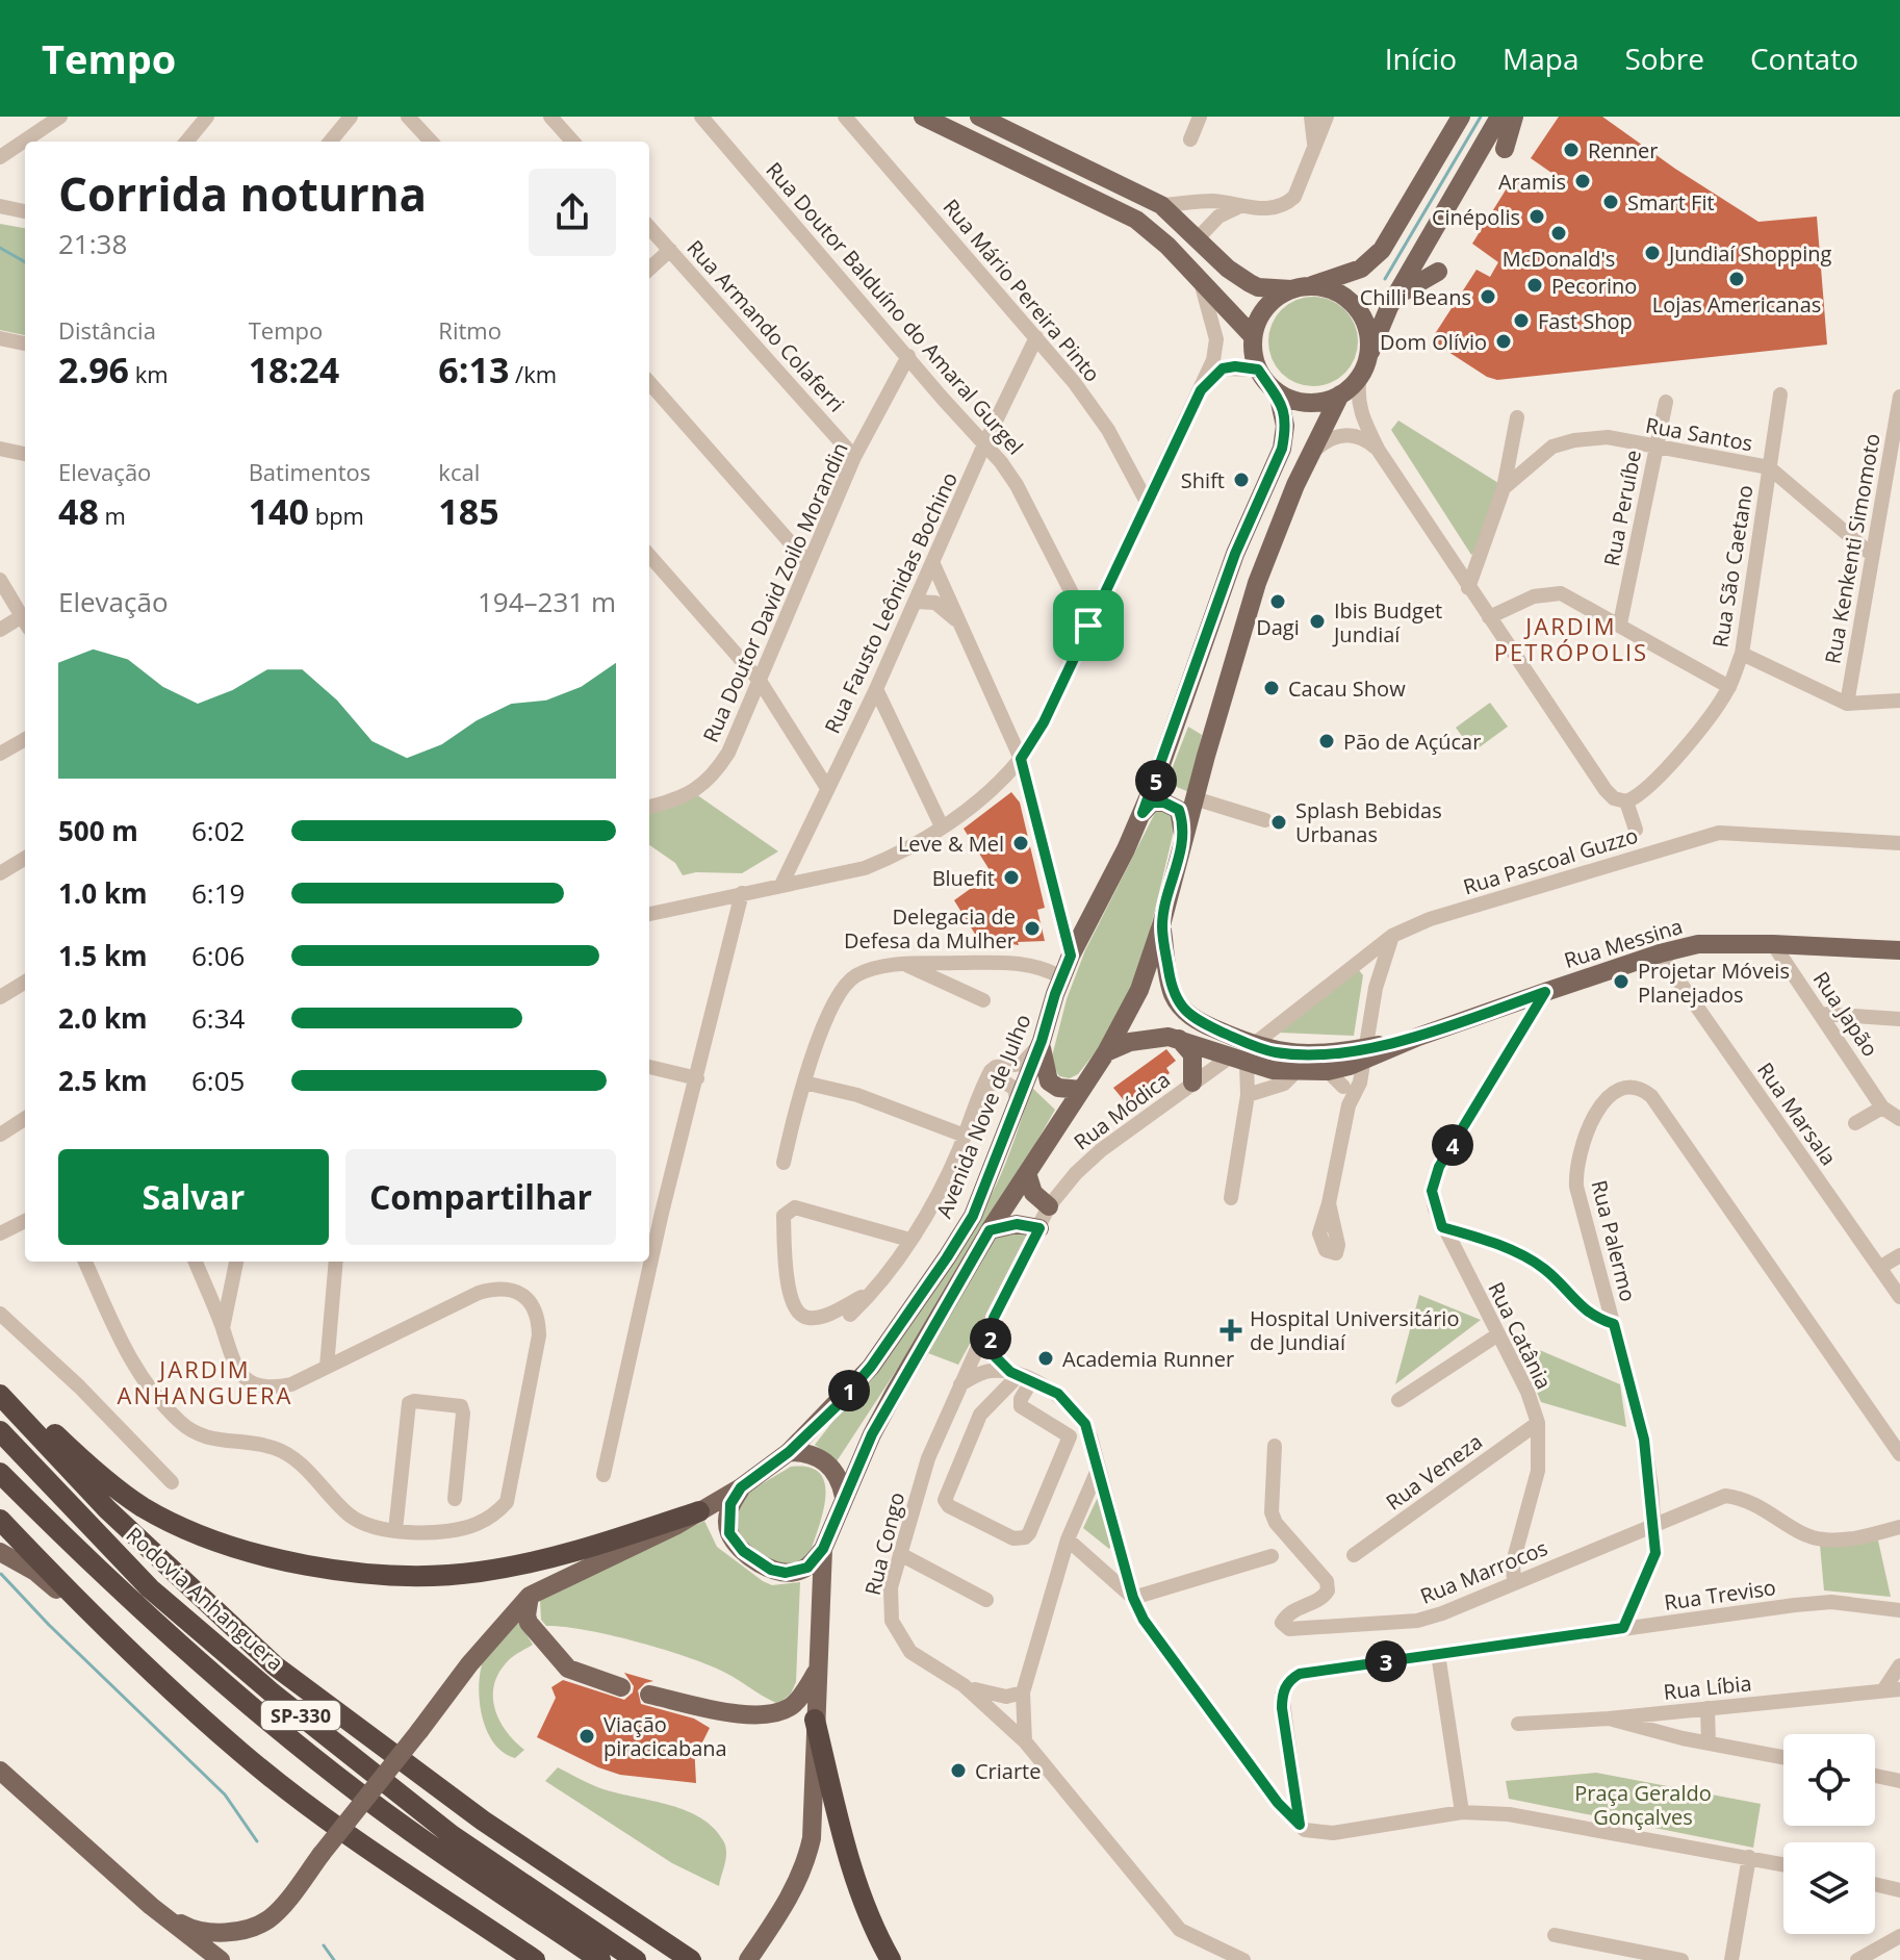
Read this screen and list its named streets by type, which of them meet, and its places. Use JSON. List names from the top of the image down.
{
  "streets": {
    "highway": ["Rodovia Anhanguera", "SP-330"],
    "main road": ["Rua Messina", "Avenida Nove de Julho"],
    "street": [
      "Rua Mário Pereira Pinto",
      "Rua Doutor Balduíno do Amaral Gurgel",
      "Rua Armando Colaferri",
      "Rua Santos",
      "Rua Peruíbe",
      "Rua Kenkenti Simomoto",
      "Rua São Caetano",
      "Rua Doutor David Zoilo Morandin",
      "Rua Fausto Leônidas Bochino",
      "Rua Pascoal Guzzo",
      "Rua Japão",
      "Rua Módica",
      "Rua Marsala",
      "Rua Palermo",
      "Rua Catânia",
      "Rua Veneza",
      "Rua Congo",
      "Rua Marrocos",
      "Rua Treviso",
      "Rua Líbia"
    ]
  },
  "crossings": [
    ["Rua Mário Pereira Pinto", "Rua Fausto Leônidas Bochino"],
    ["Rua Doutor Balduíno do Amaral Gurgel", "Rua Doutor David Zoilo Morandin"],
    ["Rua Doutor Balduíno do Amaral Gurgel", "Rua Fausto Leônidas Bochino"],
    ["Rua Armando Colaferri", "Rua Doutor David Zoilo Morandin"],
    ["Rua Santos", "Rua Peruíbe"],
    ["Rua Santos", "Rua Kenkenti Simomoto"],
    ["Rua Santos", "Rua São Caetano"],
    ["Rua Pascoal Guzzo", "Rua Messina"],
    ["Rua Pascoal Guzzo", "Rua Módica"],
    ["Rua Messina", "Rua Japão"],
    ["Rua Messina", "Rua Módica"],
    ["Rua Messina", "Rua Marsala"],
    ["Rua Messina", "Rua Catânia"],
    ["Rua Módica", "Rua Congo"],
    ["Rua Palermo", "Rua Marrocos"],
    ["Rua Palermo", "Rua Treviso"],
    ["Rua Catânia", "Rua Veneza"],
    ["Rua Catânia", "Rua Marrocos"]
  ],
  "districts": ["JARDIM PETRÓPOLIS", "JARDIM ANHANGUERA"],
  "parks": ["Praça Geraldo Gonçalves"],
  "places": {
    "other": [
      "Renner",
      "Aramis",
      "Smart Fit",
      "Cinépolis",
      "McDonald's",
      "Jundiaí Shopping",
      "Lojas Americanas",
      "Pecorino",
      "Chilli Beans",
      "Fast Shop",
      "Dom Olívio",
      "Shift",
      "Dagi",
      "Ibis Budget Jundiaí",
      "Cacau Show",
      "Pão de Açúcar",
      "Splash Bebidas Urbanas",
      "Leve & Mel",
      "Bluefit",
      "Delegacia de Defesa da Mulher",
      "Projetar Móveis Planejados",
      "Academia Runner",
      "Viação piracicabana",
      "Criarte"
    ],
    "health": ["Hospital Universitário de Jundiaí"]
  },
  "page": {
    "header": "Tempo",
    "nav": [
      "Início",
      "Mapa",
      "Sobre",
      "Contato"
    ],
    "heading": ["Corrida noturna", "21:38"],
    "stats": [
      ["Distância", "2.96 km"],
      ["Tempo", "18:24"],
      ["Ritmo", "6:13 /km"],
      ["Elevação", "48 m"],
      ["Batimentos", "140 bpm"],
      ["kcal", "185"]
    ],
    "chart": ["Elevação", "194–231 m"],
    "pins": [
      "5",
      "4",
      "2",
      "1",
      "3"
    ],
    "list": [
      {
        "name": "500 m",
        "note": "6:02"
      },
      {
        "name": "1.0 km",
        "note": "6:19"
      },
      {
        "name": "1.5 km",
        "note": "6:06"
      },
      {
        "name": "2.0 km",
        "note": "6:34"
      },
      {
        "name": "2.5 km",
        "note": "6:05"
      }
    ],
    "buttons": ["Salvar", "Compartilhar"]
  }
}
